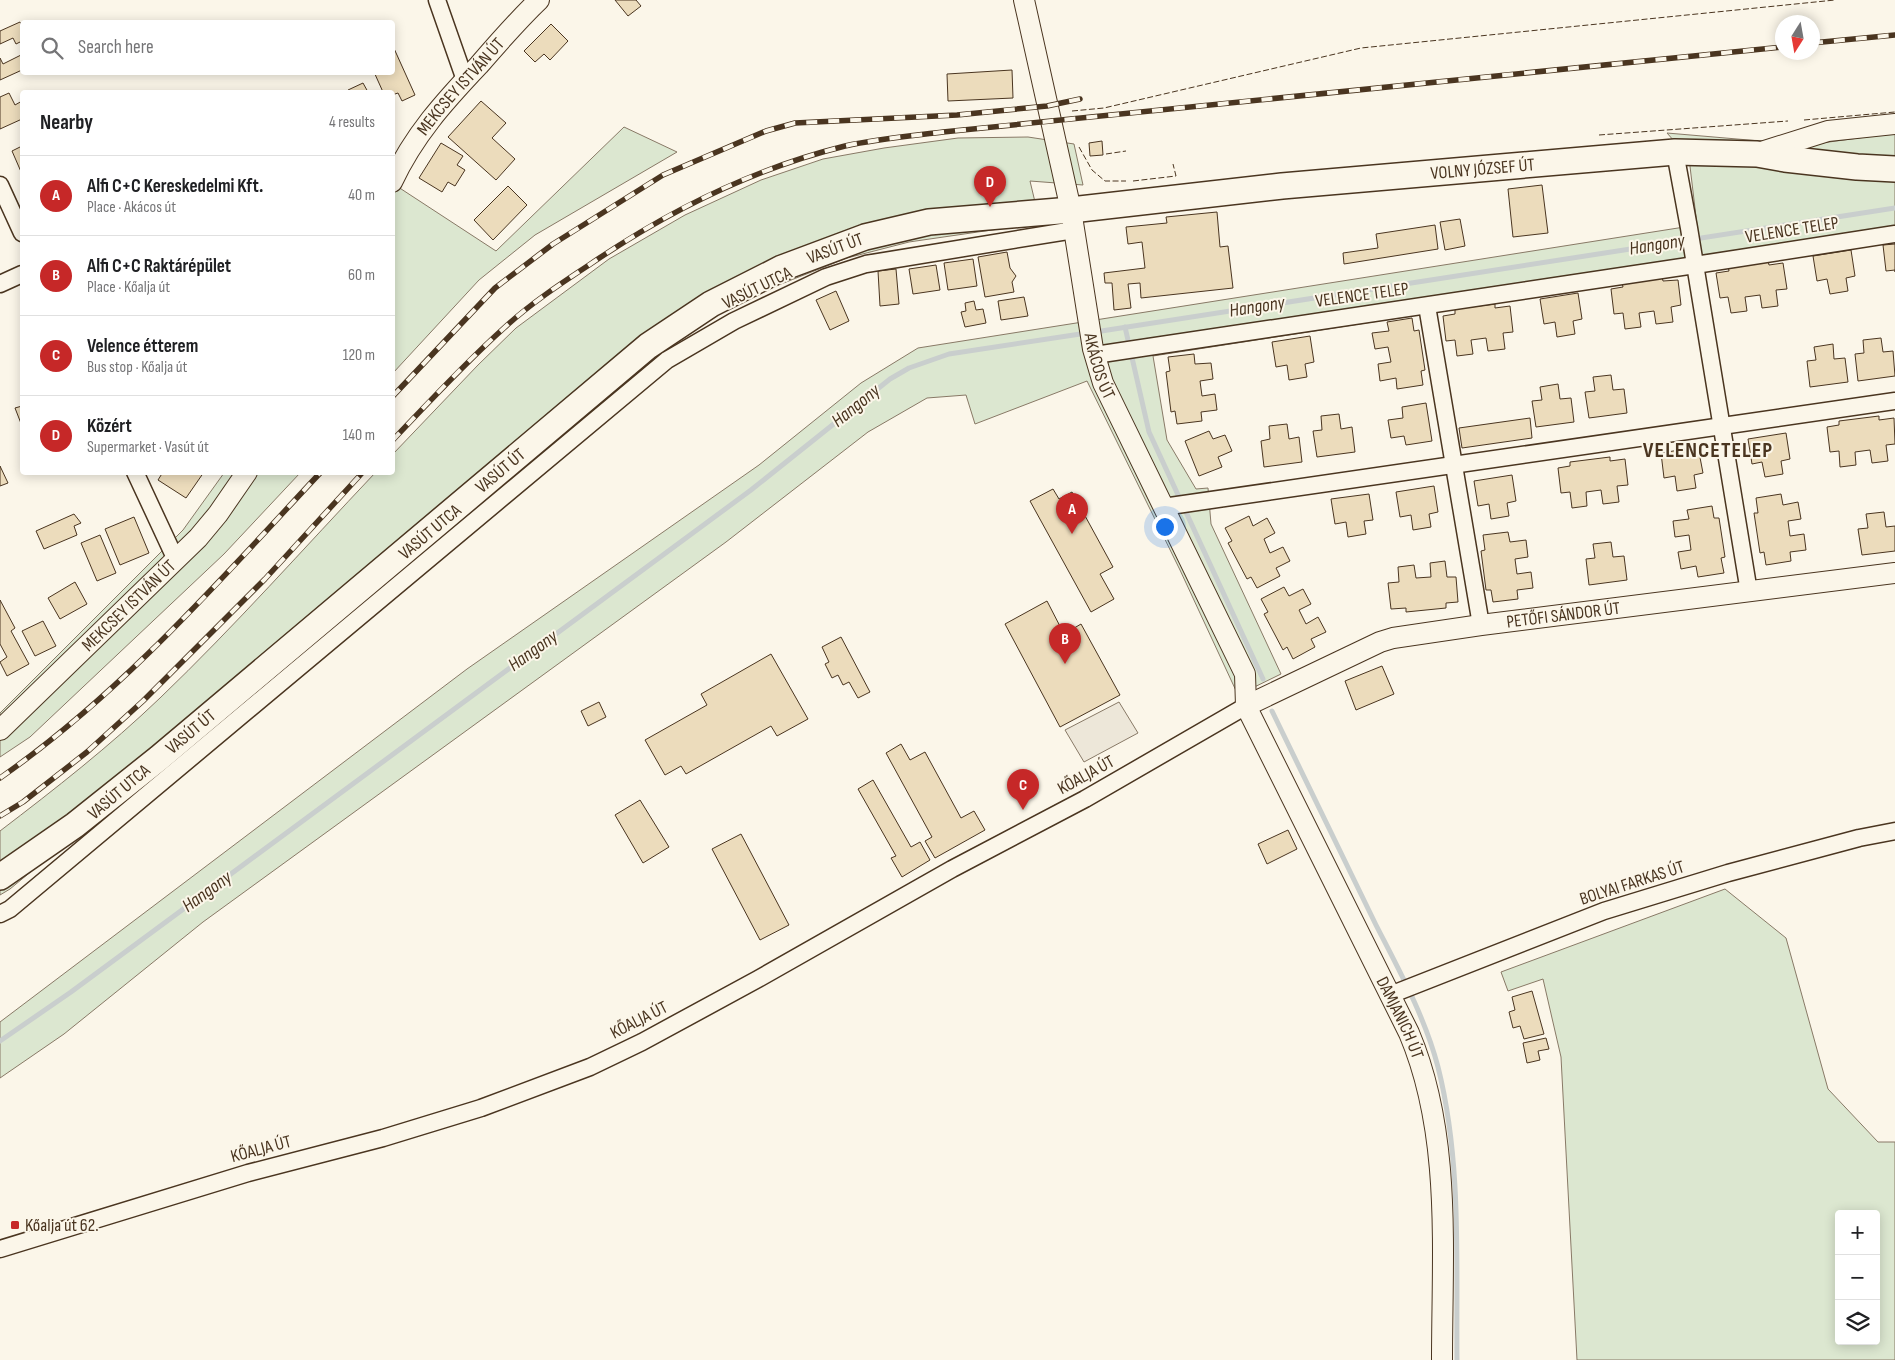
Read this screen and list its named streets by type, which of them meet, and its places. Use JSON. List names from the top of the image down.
{
  "streets": {
    "main road": ["VOLNY JÓZSEF ÚT", "VASÚT ÚT"],
    "street": [
      "MEKCSEY ISTVÁN ÚT",
      "VELENCE TELEP",
      "VASÚT UTCA",
      "AKÁCOS ÚT",
      "PETŐFI SÁNDOR ÚT",
      "KŐALJA ÚT",
      "BOLYAI FARKAS ÚT",
      "DAMJANICH ÚT"
    ]
  },
  "crossings": [
    ["VOLNY JÓZSEF ÚT", "VASÚT ÚT"],
    ["VOLNY JÓZSEF ÚT", "VASÚT UTCA"],
    ["VOLNY JÓZSEF ÚT", "AKÁCOS ÚT"],
    ["VELENCE TELEP", "AKÁCOS ÚT"],
    ["VELENCE TELEP", "PETŐFI SÁNDOR ÚT"],
    ["VASÚT ÚT", "VASÚT UTCA"],
    ["VASÚT ÚT", "AKÁCOS ÚT"],
    ["VASÚT UTCA", "AKÁCOS ÚT"],
    ["AKÁCOS ÚT", "PETŐFI SÁNDOR ÚT"],
    ["AKÁCOS ÚT", "KŐALJA ÚT"],
    ["AKÁCOS ÚT", "DAMJANICH ÚT"],
    ["PETŐFI SÁNDOR ÚT", "KŐALJA ÚT"],
    ["PETŐFI SÁNDOR ÚT", "DAMJANICH ÚT"],
    ["KŐALJA ÚT", "DAMJANICH ÚT"],
    ["BOLYAI FARKAS ÚT", "DAMJANICH ÚT"]
  ],
  "districts": ["VELENCETELEP"],
  "water": ["Hangony"],
  "places": {
    "transit": ["Kőalja út 62."]
  },
  "north": "bottom",
  "page": {
    "search": "Search here",
    "heading": ["Nearby", "4 results"],
    "list": [
      {
        "mark": "A",
        "name": "Alfi C+C Kereskedelmi Kft.",
        "note": "Place · Akácos út",
        "value": "40 m"
      },
      {
        "mark": "B",
        "name": "Alfi C+C Raktárépület",
        "note": "Place · Kőalja út",
        "value": "60 m"
      },
      {
        "mark": "C",
        "name": "Velence étterem",
        "note": "Bus stop · Kőalja út",
        "value": "120 m"
      },
      {
        "mark": "D",
        "name": "Közért",
        "note": "Supermarket · Vasút út",
        "value": "140 m"
      }
    ],
    "pins": [
      "D",
      "A",
      "B",
      "C"
    ],
    "map_buttons": ["+", "−"]
  }
}
